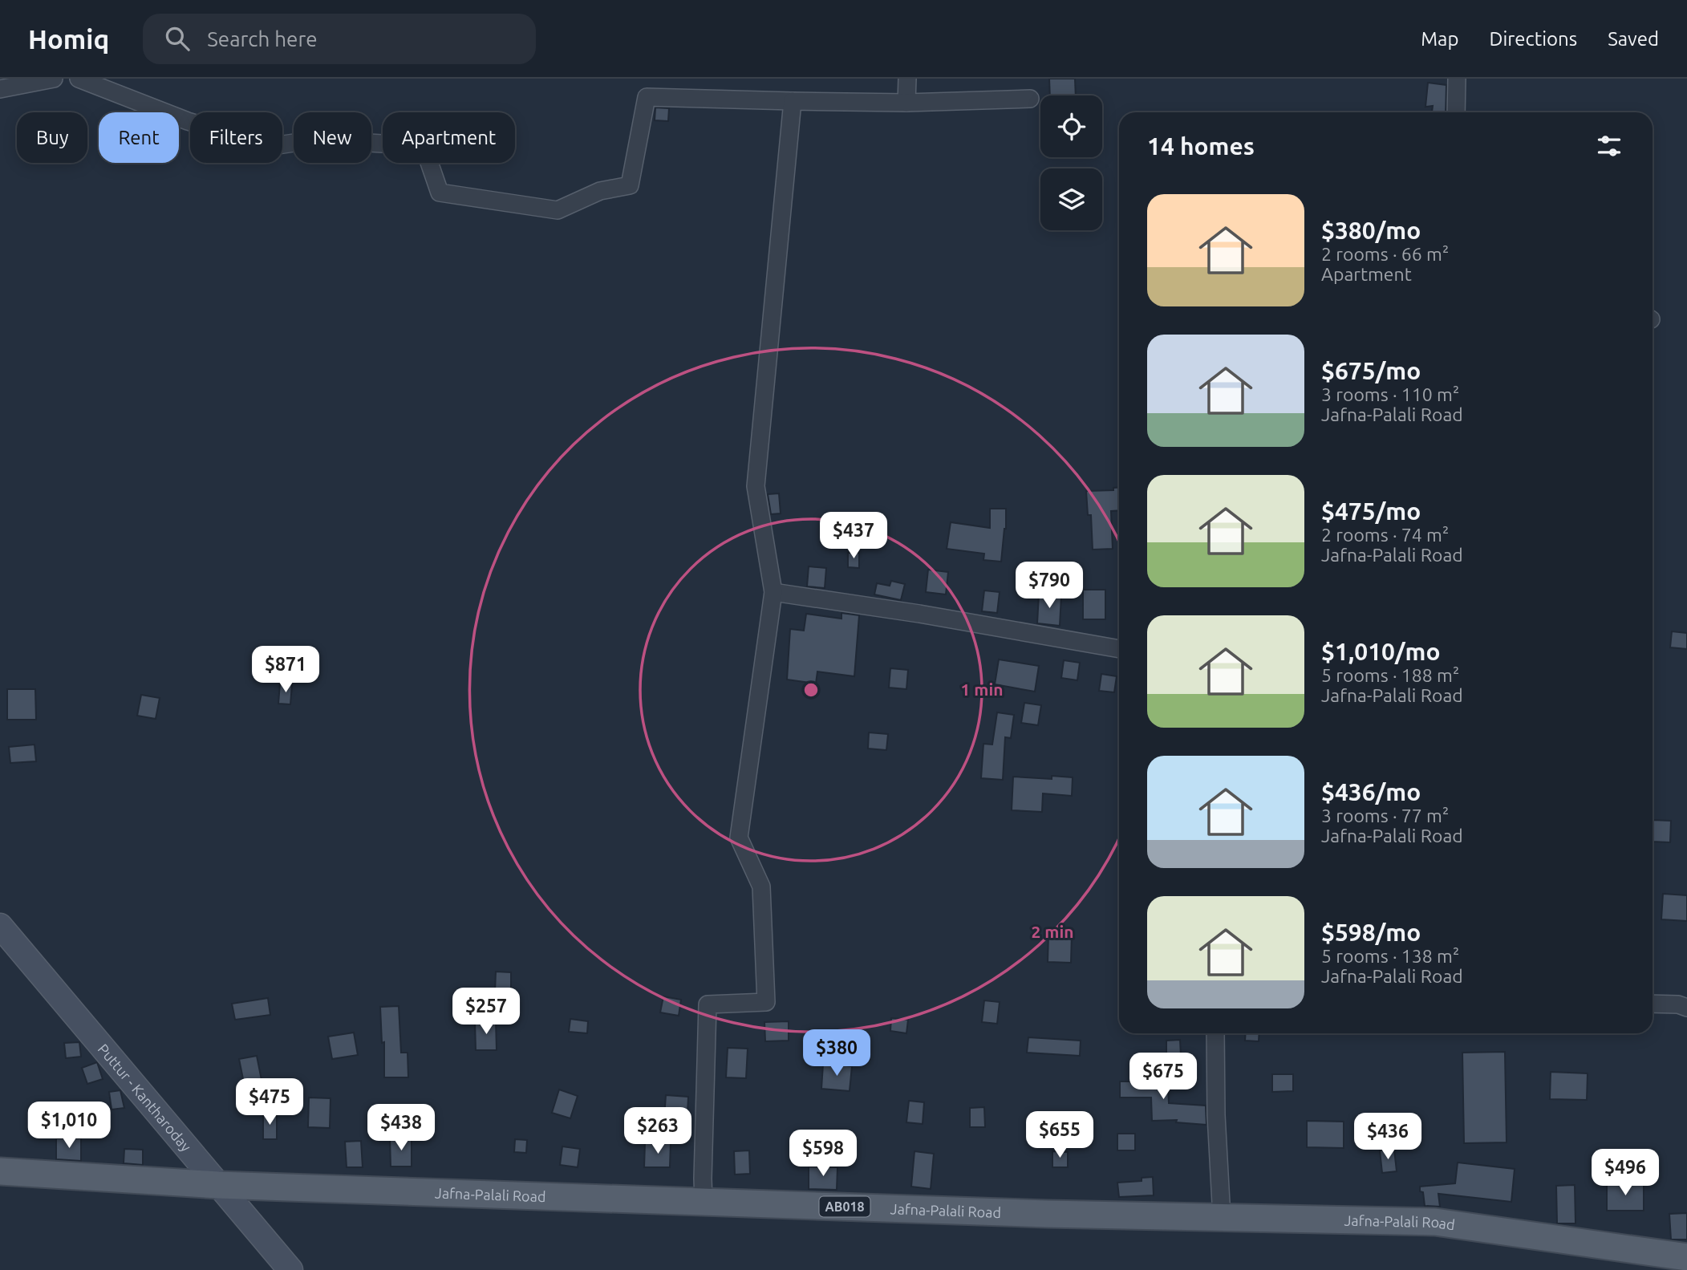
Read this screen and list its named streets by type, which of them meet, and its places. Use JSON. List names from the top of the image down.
{
  "streets": {
    "main road": ["Puttur - Kantharoday", "Jafna-Palali Road", "AB018"]
  },
  "crossings": [
    ["Puttur - Kantharoday", "Jafna-Palali Road"]
  ],
  "page": {
    "header": "Homiq",
    "search": "Search here",
    "nav": ["Map", "Directions", "Saved"],
    "chip": [
      "Buy",
      "Rent",
      "Filters",
      "New",
      "Apartment"
    ],
    "heading": "14 homes",
    "list": [
      {
        "name": "$380/mo",
        "note": "2 rooms · 66 m² · Apartment"
      },
      {
        "name": "$675/mo",
        "note": "3 rooms · 110 m² · Jafna-Palali Road"
      },
      {
        "name": "$475/mo",
        "note": "2 rooms · 74 m² · Jafna-Palali Road"
      },
      {
        "name": "$1,010/mo",
        "note": "5 rooms · 188 m² · Jafna-Palali Road"
      },
      {
        "name": "$436/mo",
        "note": "3 rooms · 77 m² · Jafna-Palali Road"
      },
      {
        "name": "$598/mo",
        "note": "5 rooms · 138 m² · Jafna-Palali Road"
      }
    ],
    "price": [
      "$437",
      "$790",
      "$871",
      "$257",
      "$380",
      "$675",
      "$475",
      "$1,010",
      "$438",
      "$263",
      "$655",
      "$436",
      "$598",
      "$496"
    ]
  },
  "rings": ["1 min", "2 min"]
}
